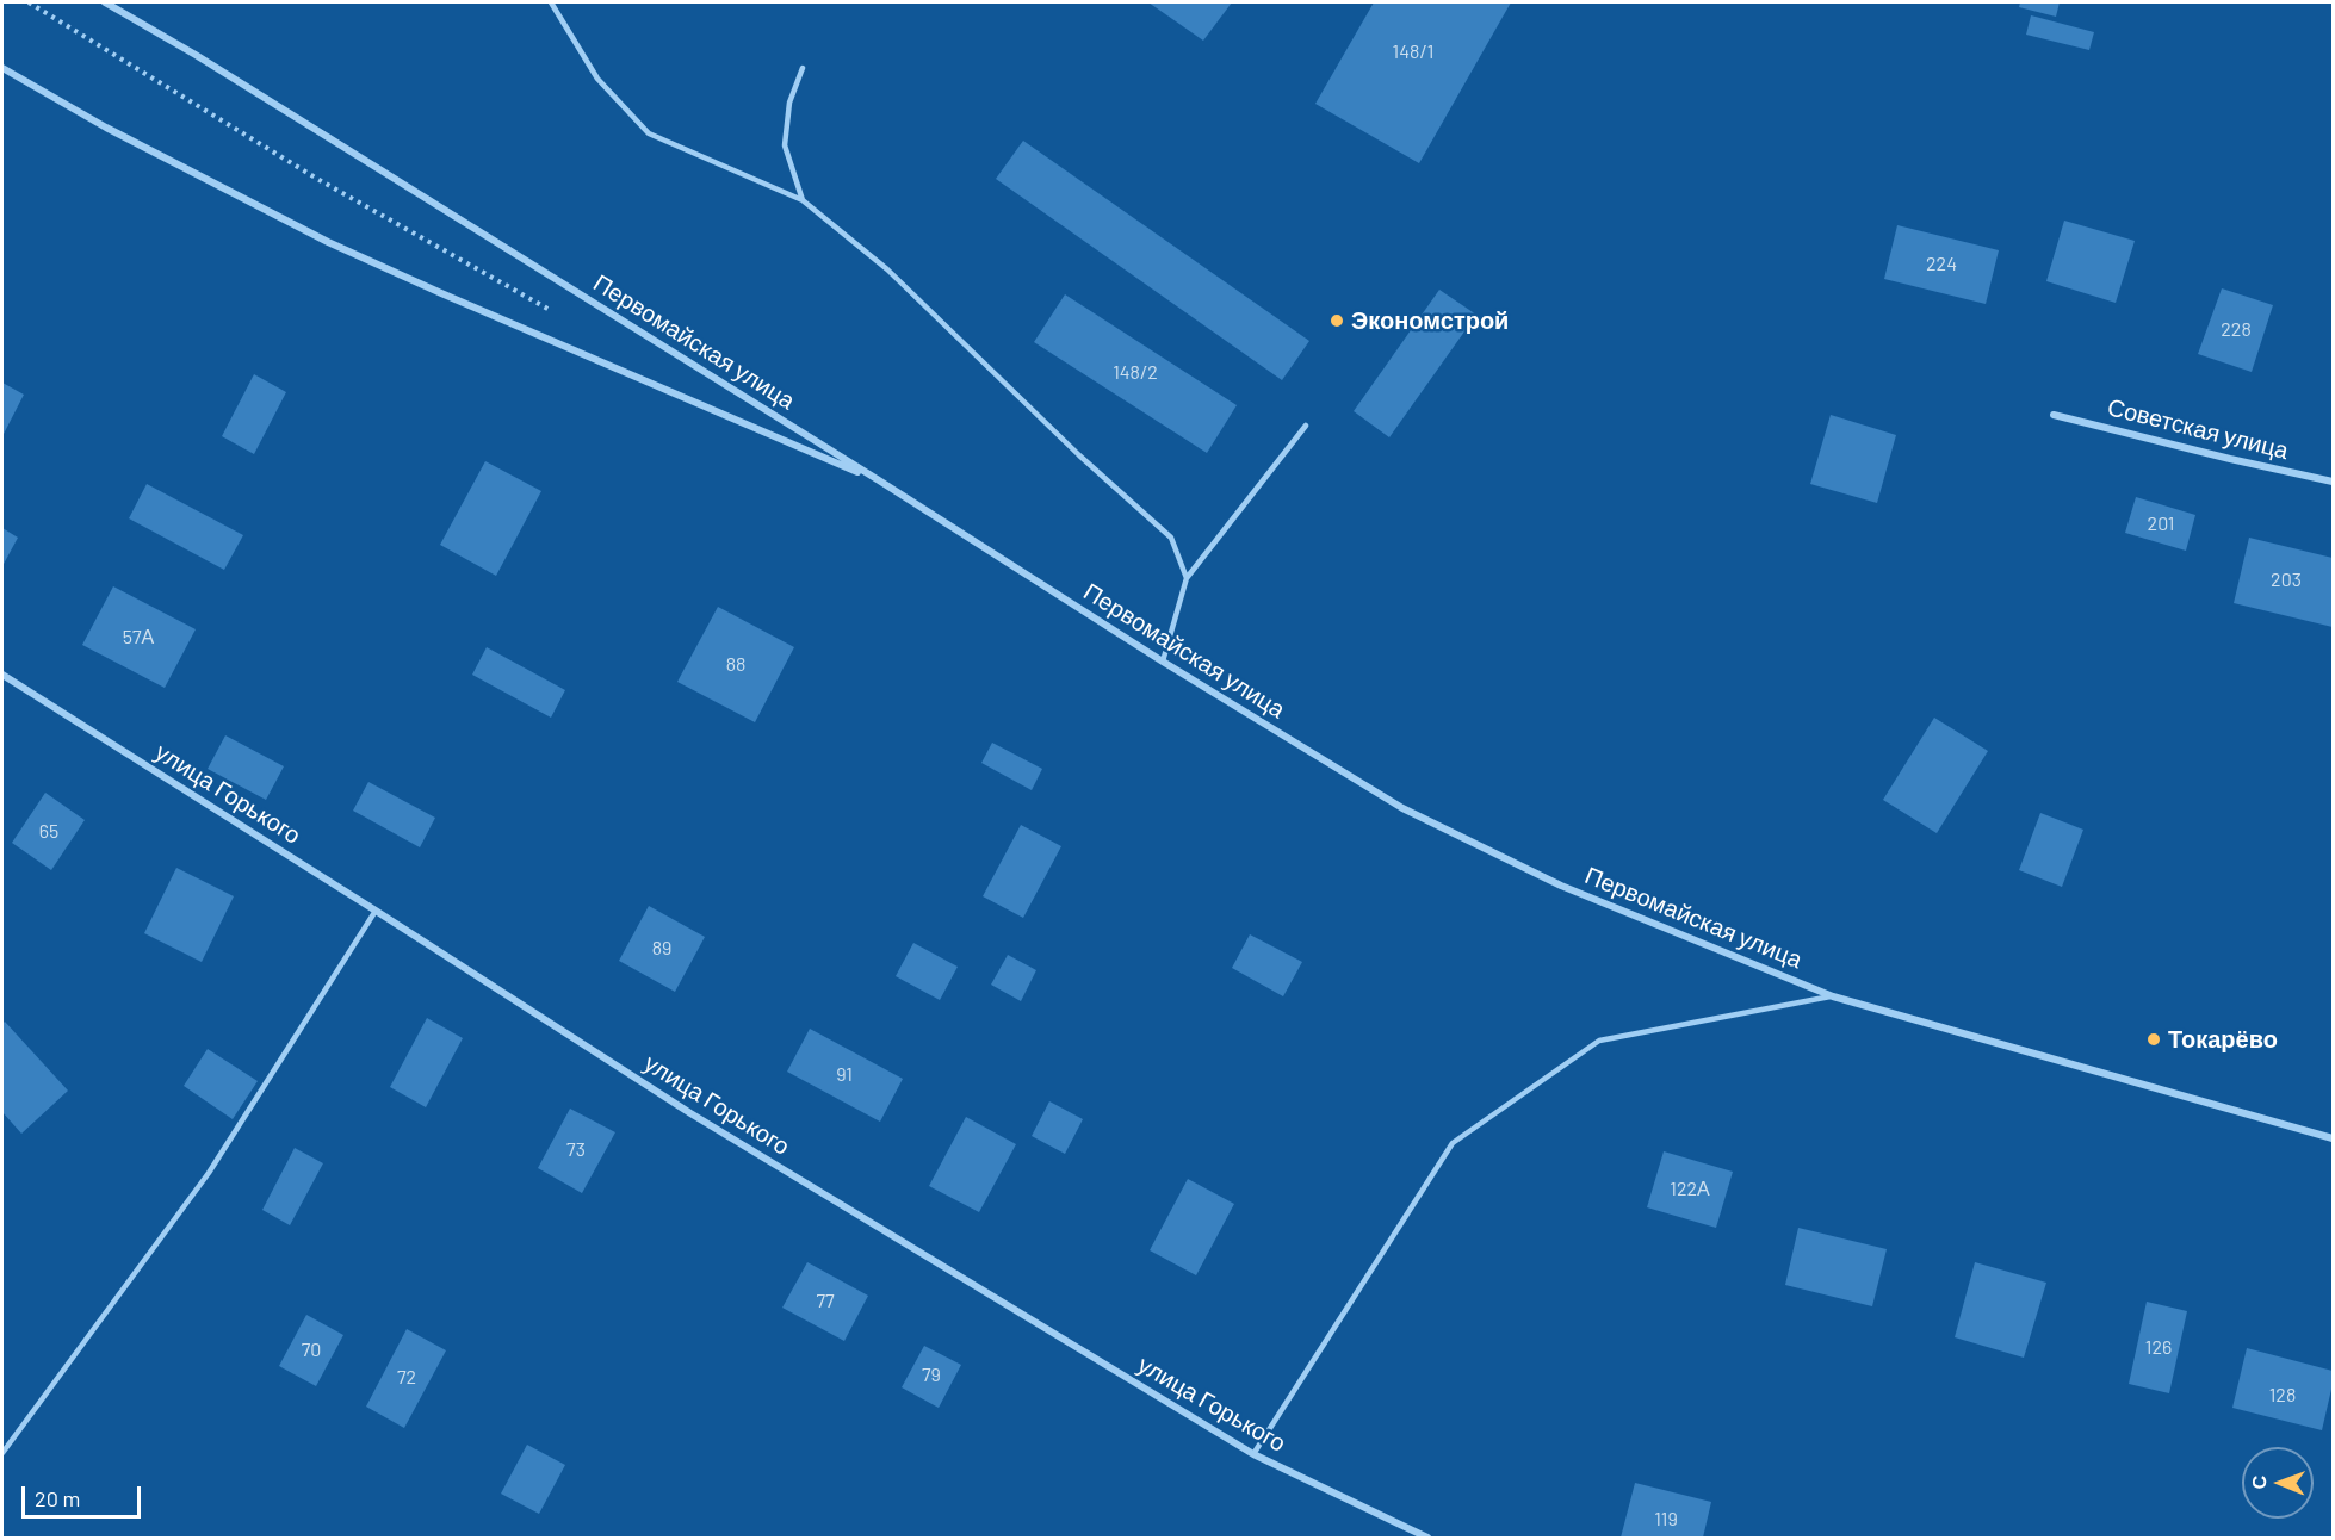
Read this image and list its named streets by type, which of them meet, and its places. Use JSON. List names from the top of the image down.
{
  "streets": {
    "street": ["Первомайская улица", "Советская улица", "улица Горького"]
  },
  "places": ["Экономстрой", "Токарёво"],
  "house_numbers": [
    "148/1",
    "224",
    "228",
    "148/2",
    "201",
    "203",
    "57А",
    "88",
    "65",
    "89",
    "91",
    "73",
    "122А",
    "77",
    "126",
    "70",
    "79",
    "72",
    "128",
    "119"
  ],
  "scale_bar": "20 m",
  "north": "left"
}
